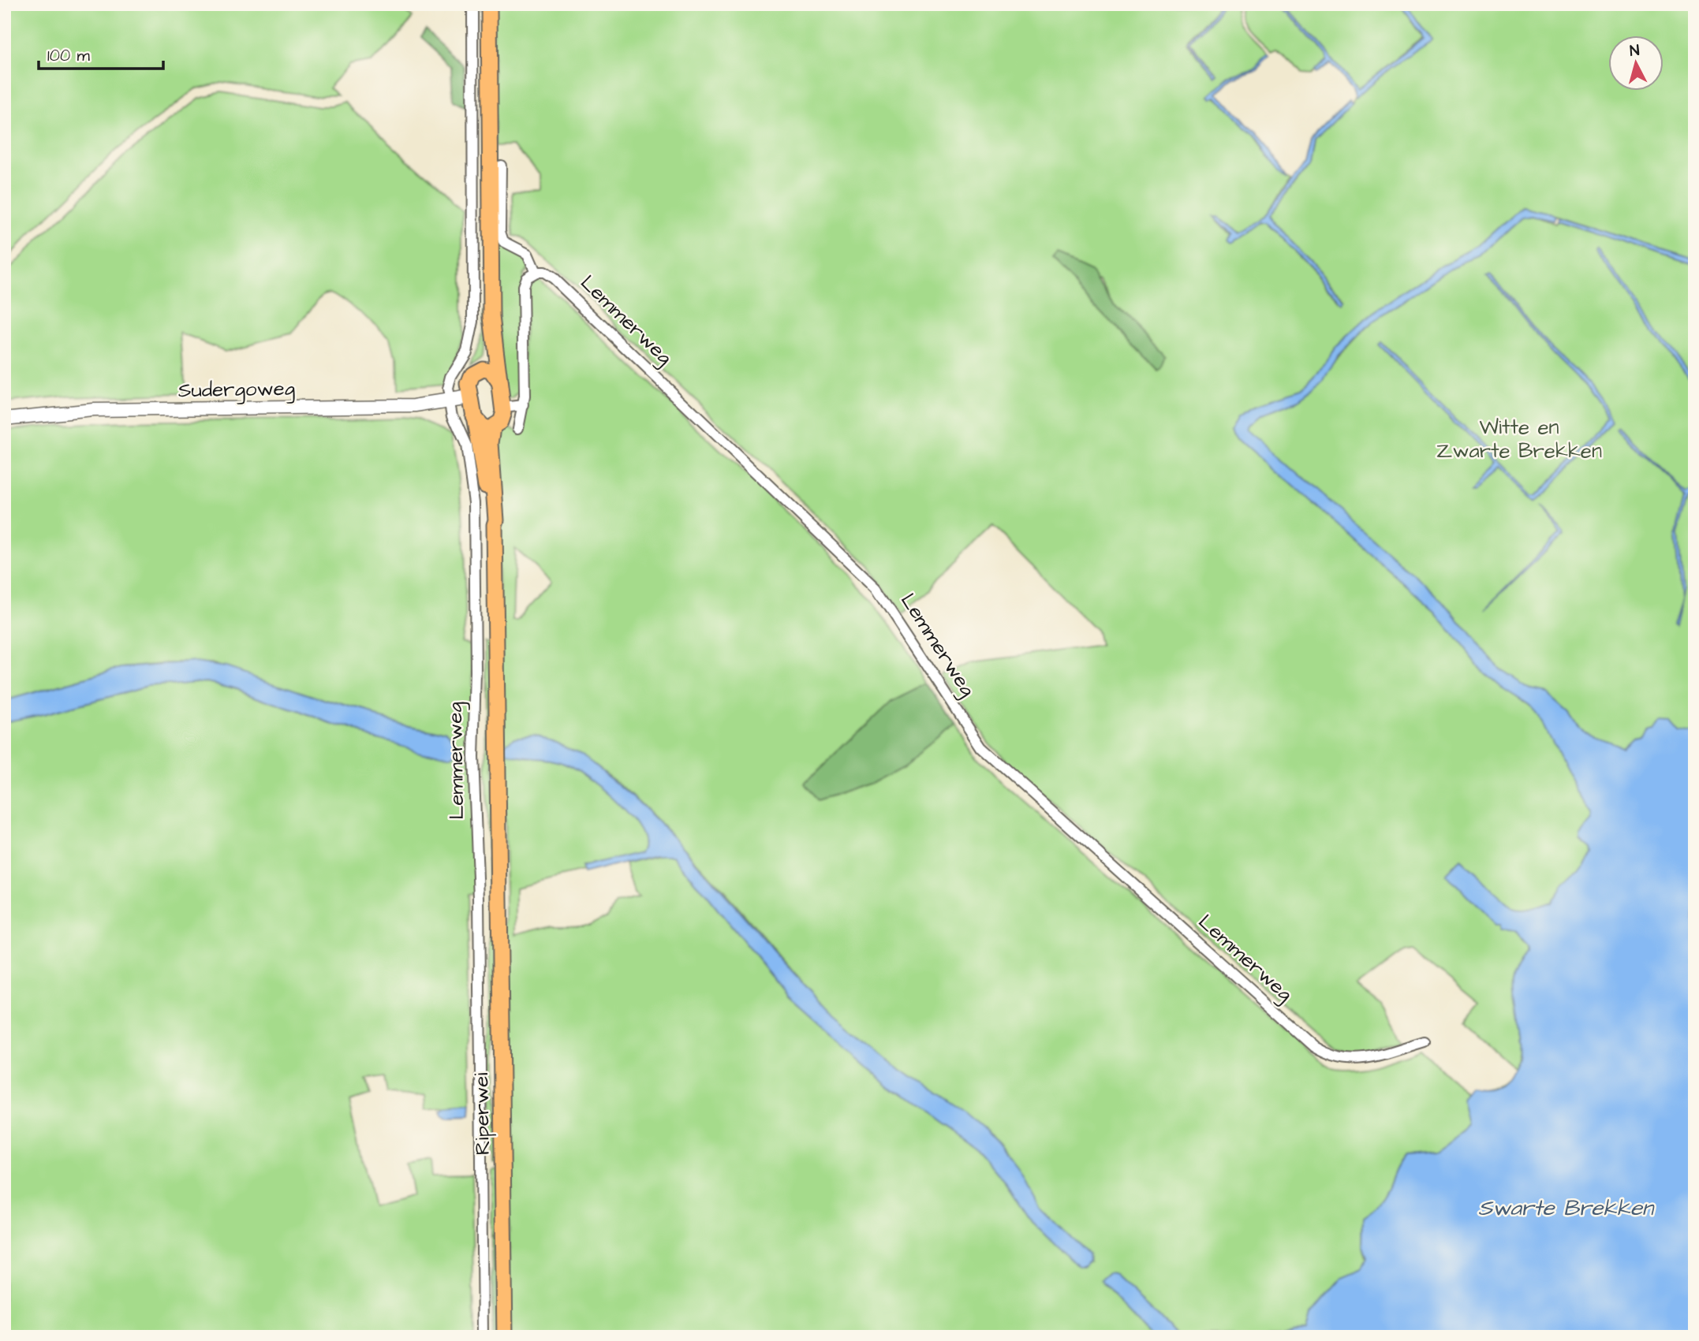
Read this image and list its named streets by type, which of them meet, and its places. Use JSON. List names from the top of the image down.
{
  "streets": {
    "main road": ["Lemmerweg", "Riperwei"],
    "street": ["Sudergoweg"]
  },
  "crossings": [
    ["Lemmerweg", "Sudergoweg"],
    ["Lemmerweg", "Riperwei"]
  ],
  "water": ["Swarte Brekken"],
  "parks": ["Witte en Zwarte Brekken"],
  "scale_bar": "100 m",
  "north": "top"
}
